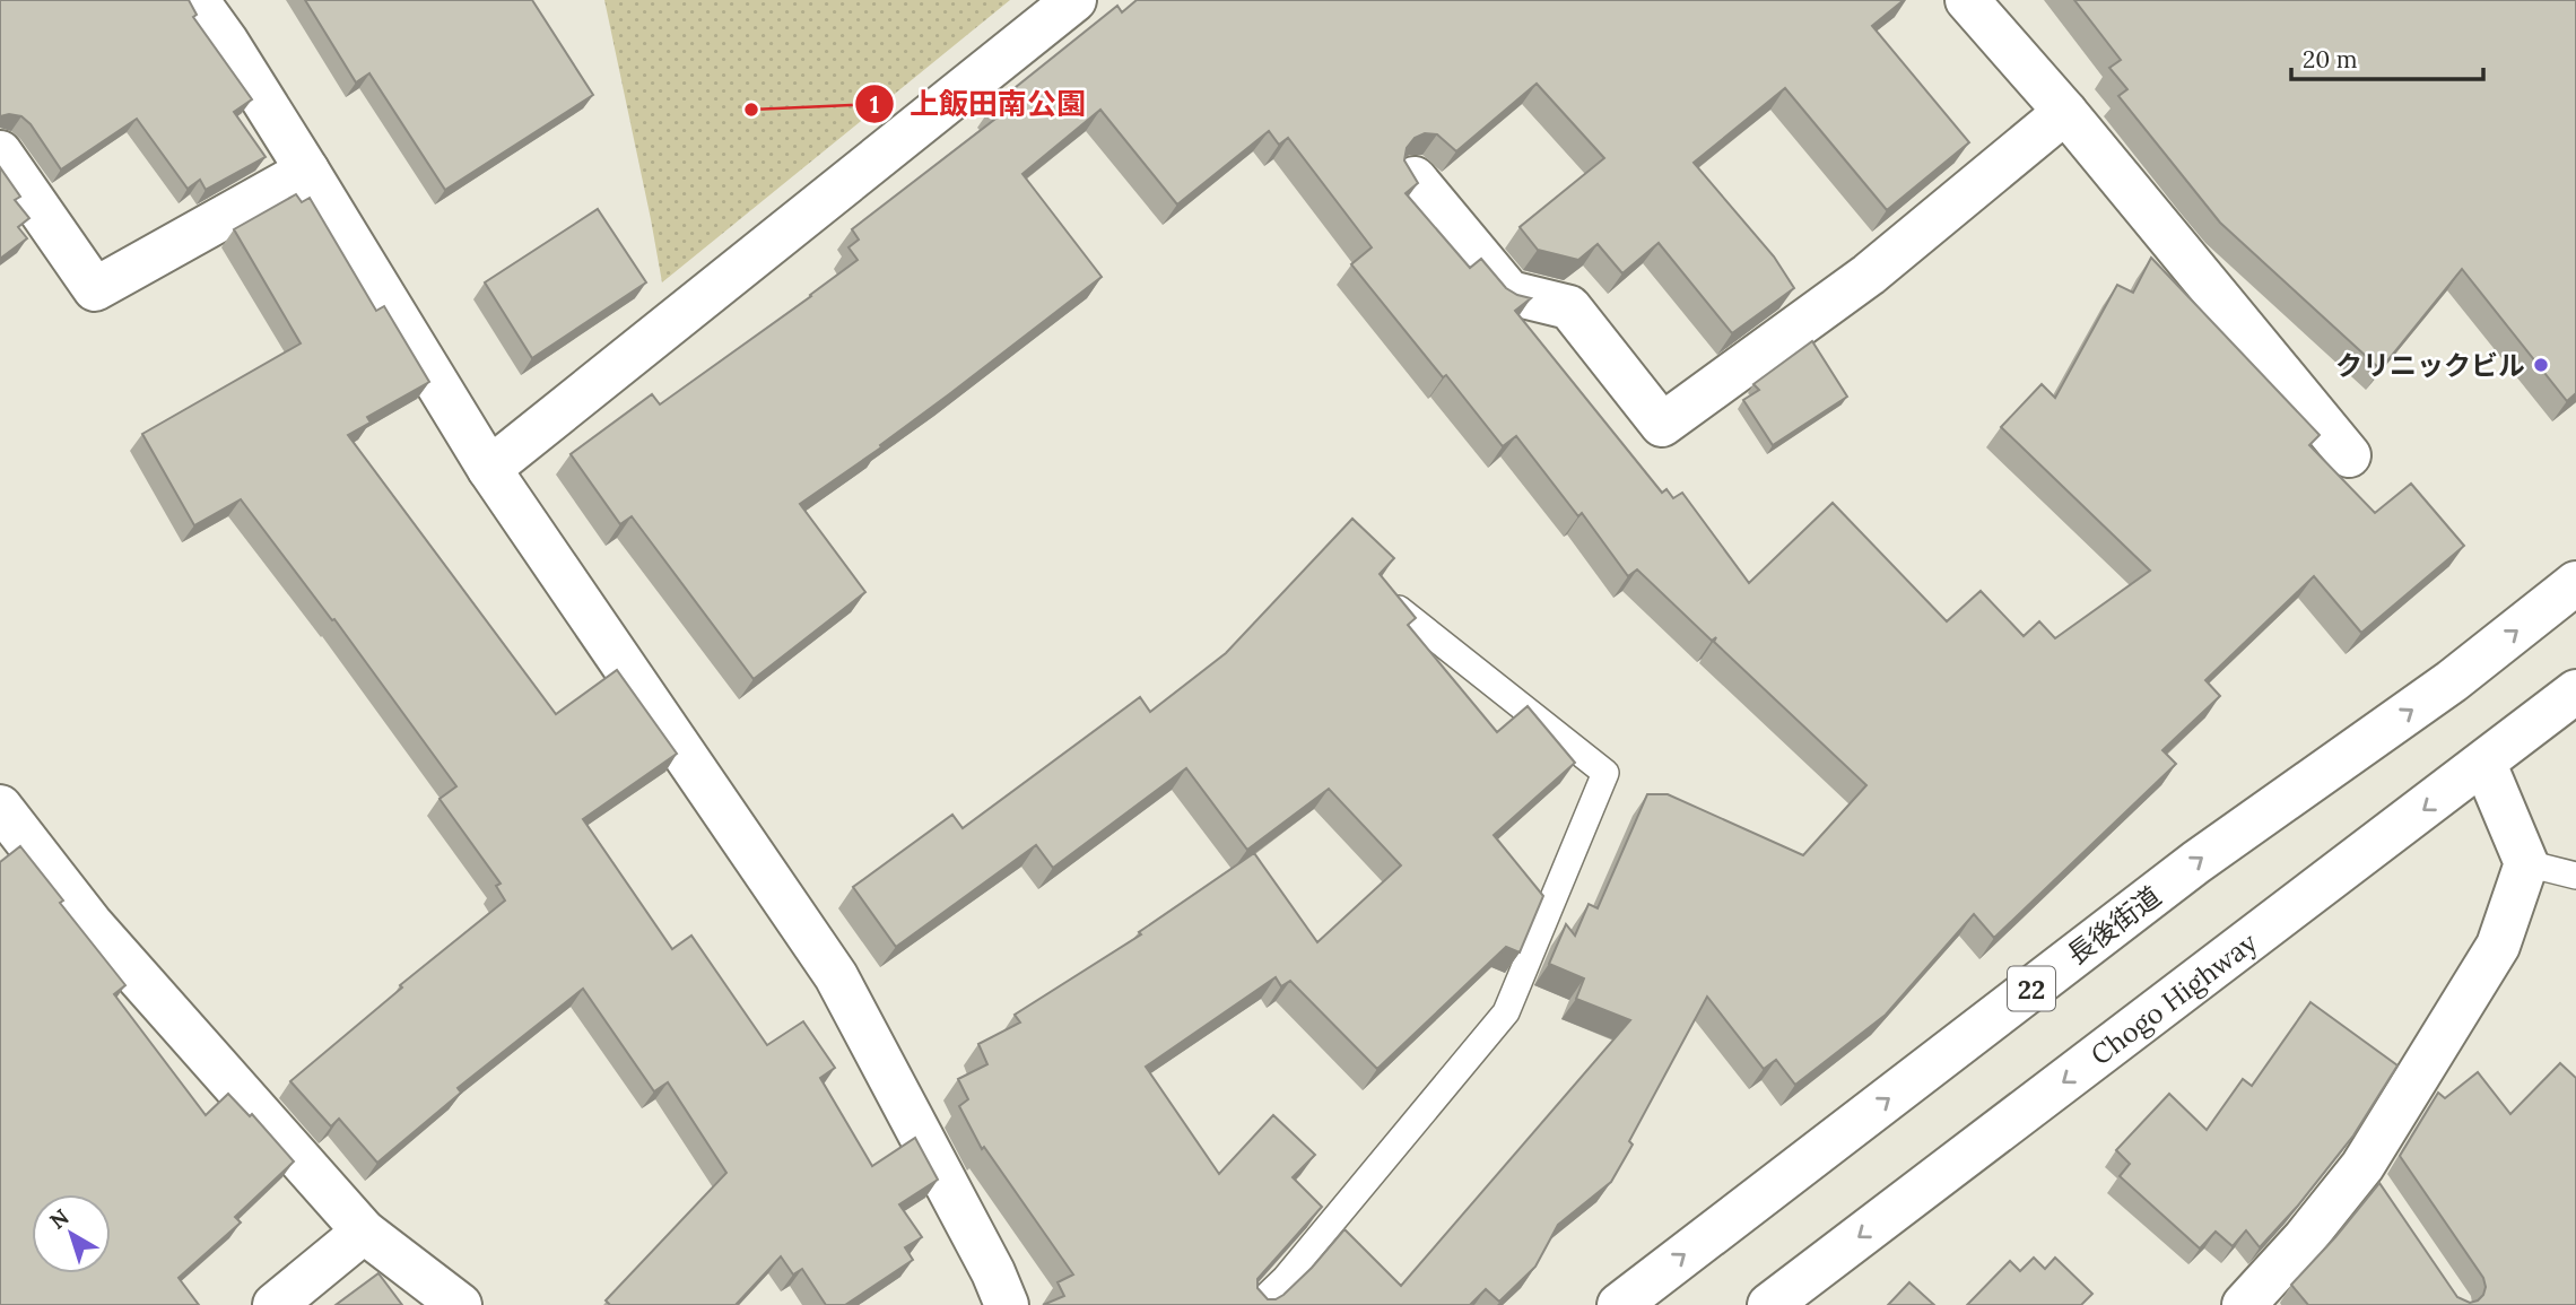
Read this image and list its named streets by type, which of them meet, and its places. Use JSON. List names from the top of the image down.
{
  "streets": {
    "street": ["長後街道", "22", "Chogo Highway"]
  },
  "places": ["上飯田南公園", "クリニックビル"],
  "scale_bar": "20 m",
  "north": "top left"
}
